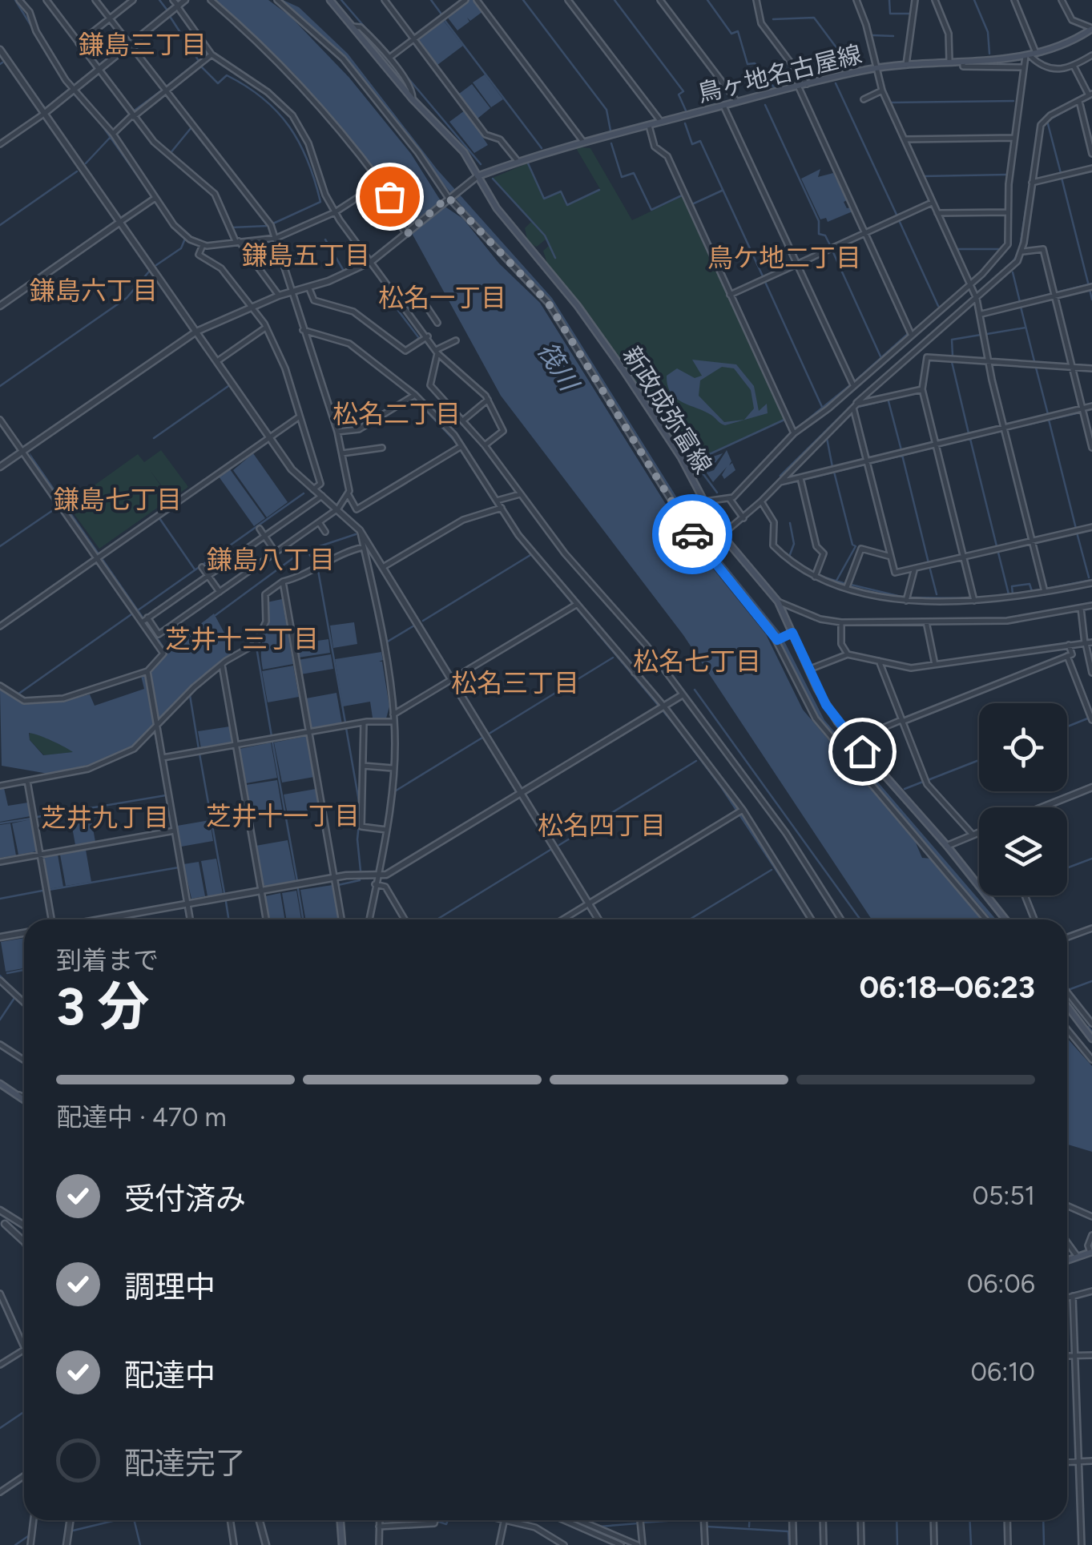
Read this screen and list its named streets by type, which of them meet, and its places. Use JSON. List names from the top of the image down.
{
  "streets": {
    "main road": ["鳥ヶ地名古屋線", "新政成弥富線"]
  },
  "crossings": [
    ["鳥ヶ地名古屋線", "新政成弥富線"]
  ],
  "districts": [
    "鎌島三丁目",
    "鎌島五丁目",
    "鳥ケ地二丁目",
    "鎌島六丁目",
    "松名一丁目",
    "松名二丁目",
    "鎌島七丁目",
    "鎌島八丁目",
    "芝井十三丁目",
    "松名七丁目",
    "松名三丁目",
    "芝井十一丁目",
    "芝井九丁目",
    "松名四丁目"
  ],
  "water": ["筏川"],
  "page": {
    "heading": ["3 分", "到着まで", "06:18–06:23"],
    "bar": "配達中 · 470 m",
    "list": [
      ["受付済み", "05:51"],
      ["調理中", "06:06"],
      ["配達中", "06:10"],
      "配達完了"
    ]
  }
}
